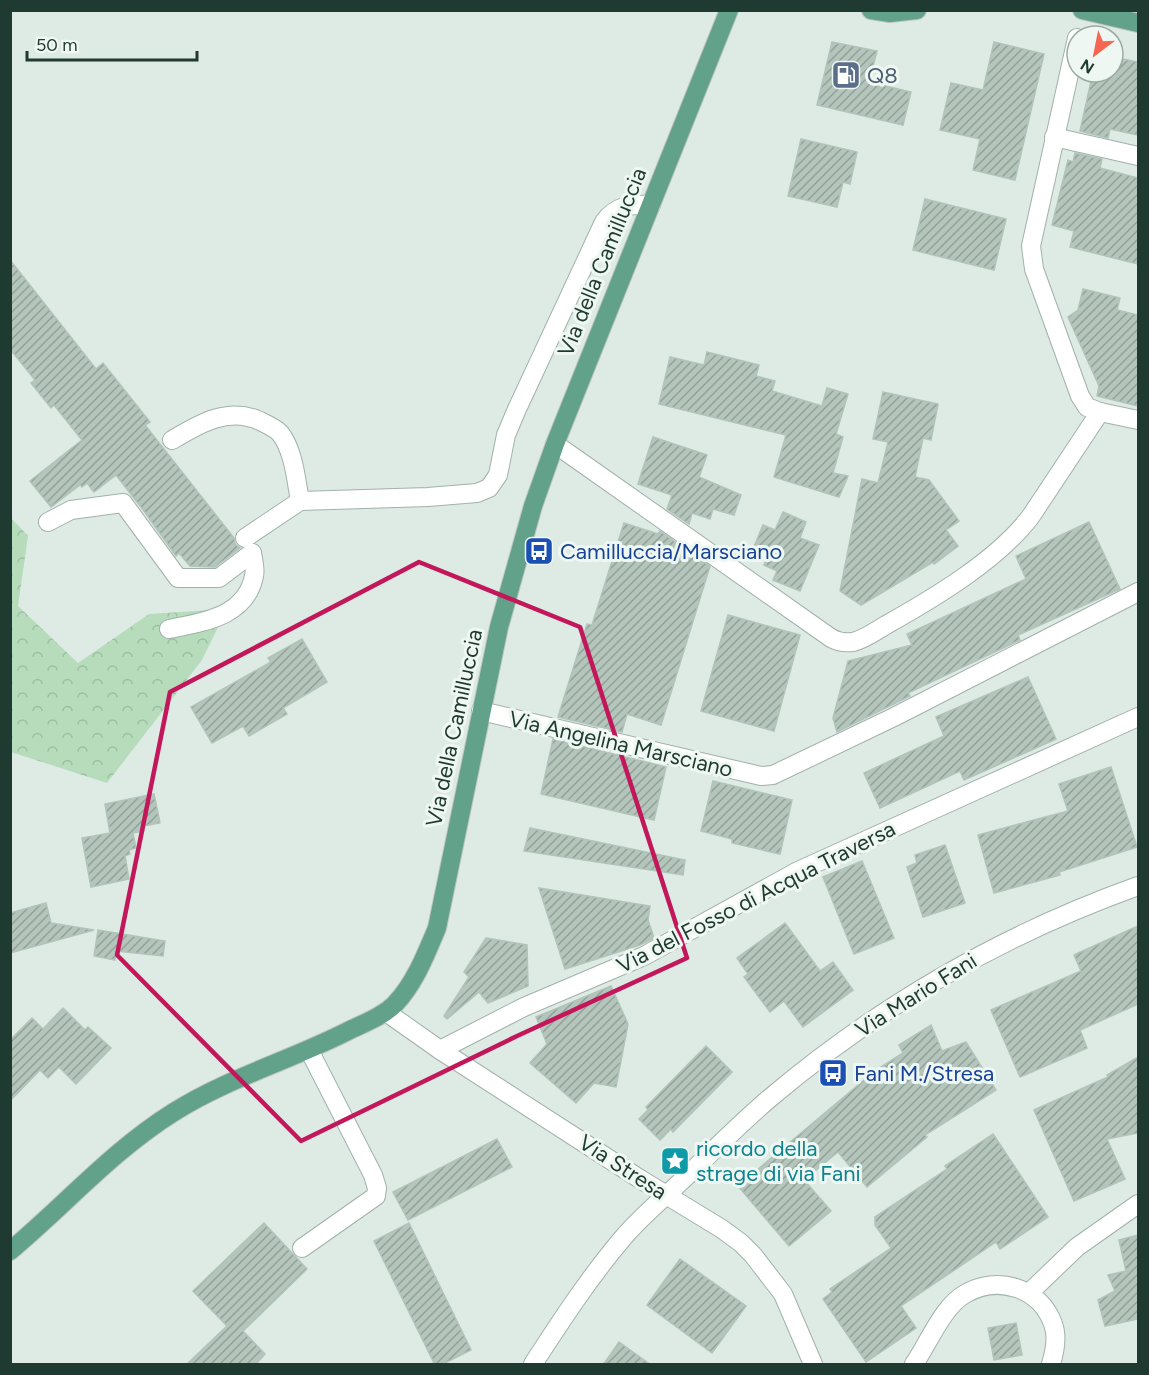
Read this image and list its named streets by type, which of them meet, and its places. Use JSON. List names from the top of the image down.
{
  "streets": {
    "main road": ["Via della Camilluccia"],
    "street": [
      "Via Angelina Marsciano",
      "Via del Fosso di Acqua Traversa",
      "Via Mario Fani",
      "Via Stresa"
    ]
  },
  "crossings": [
    ["Via della Camilluccia", "Via Angelina Marsciano"],
    ["Via della Camilluccia", "Via Stresa"],
    ["Via del Fosso di Acqua Traversa", "Via Stresa"],
    ["Via Mario Fani", "Via Stresa"]
  ],
  "places": {
    "fuel station": ["Q8"],
    "bus stop": ["Camilluccia/Marsciano", "Fani M./Stresa"],
    "place": ["ricordo della strage di via Fani"]
  },
  "scale_bar": "50 m",
  "north": "bottom left"
}
